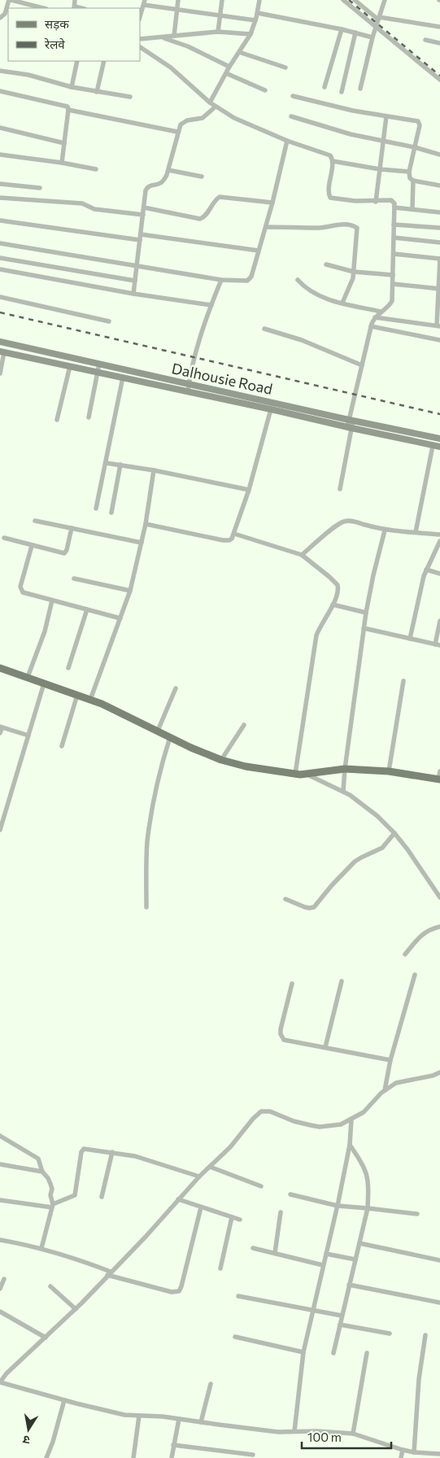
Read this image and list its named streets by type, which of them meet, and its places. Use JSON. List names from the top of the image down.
{
  "streets": {
    "street": ["Dalhousie Road"]
  },
  "legend": ["सड़क", "रेलवे"],
  "scale_bar": "100 m",
  "north": "bottom"
}
